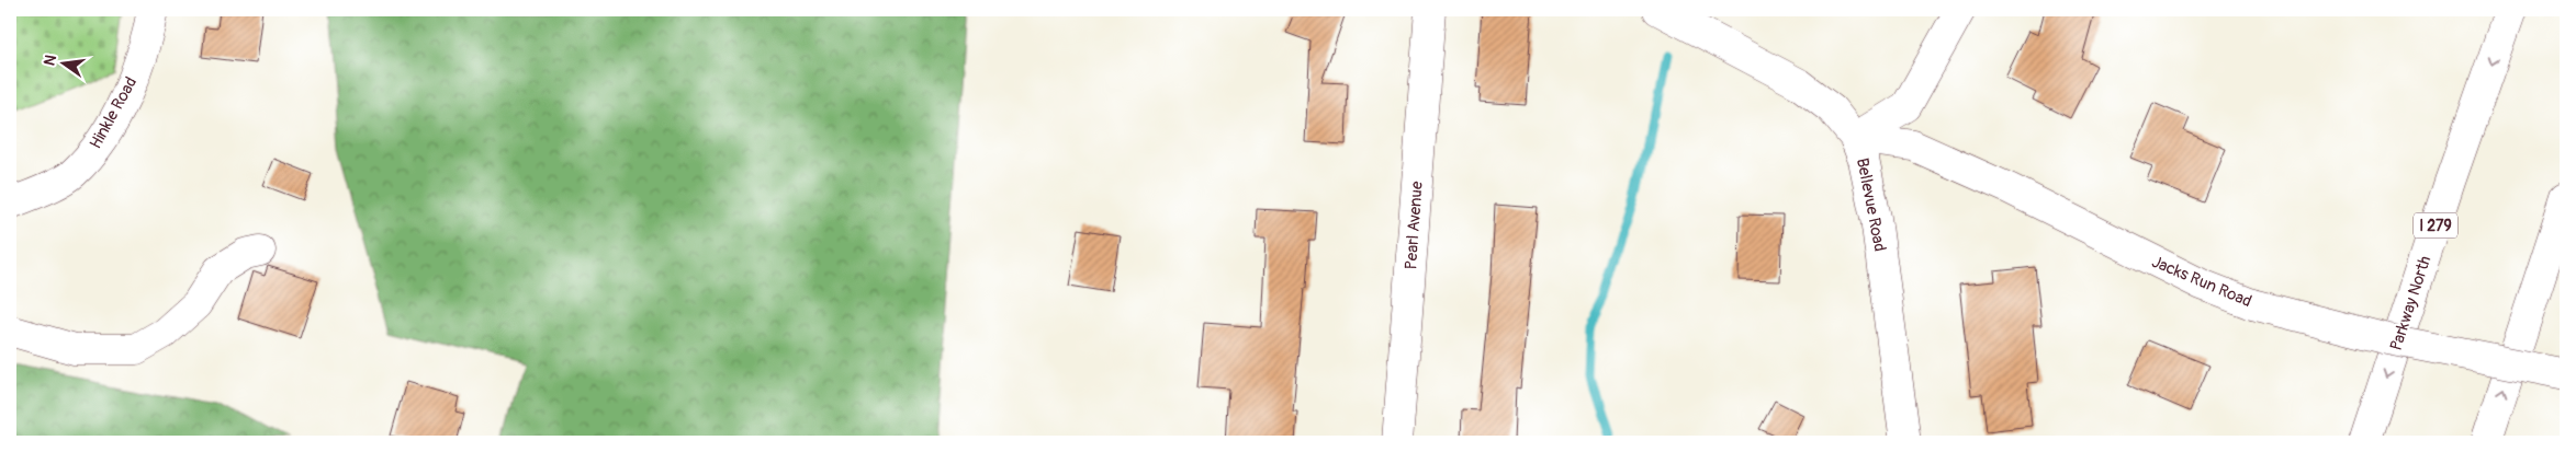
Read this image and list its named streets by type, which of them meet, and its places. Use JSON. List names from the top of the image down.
{
  "streets": {
    "main road": [
      "Hinkle Road",
      "Bellevue Road",
      "Pearl Avenue",
      "I 279",
      "Jacks Run Road",
      "Parkway North"
    ]
  },
  "crossings": [
    ["Bellevue Road", "Jacks Run Road"]
  ],
  "north": "left"
}
